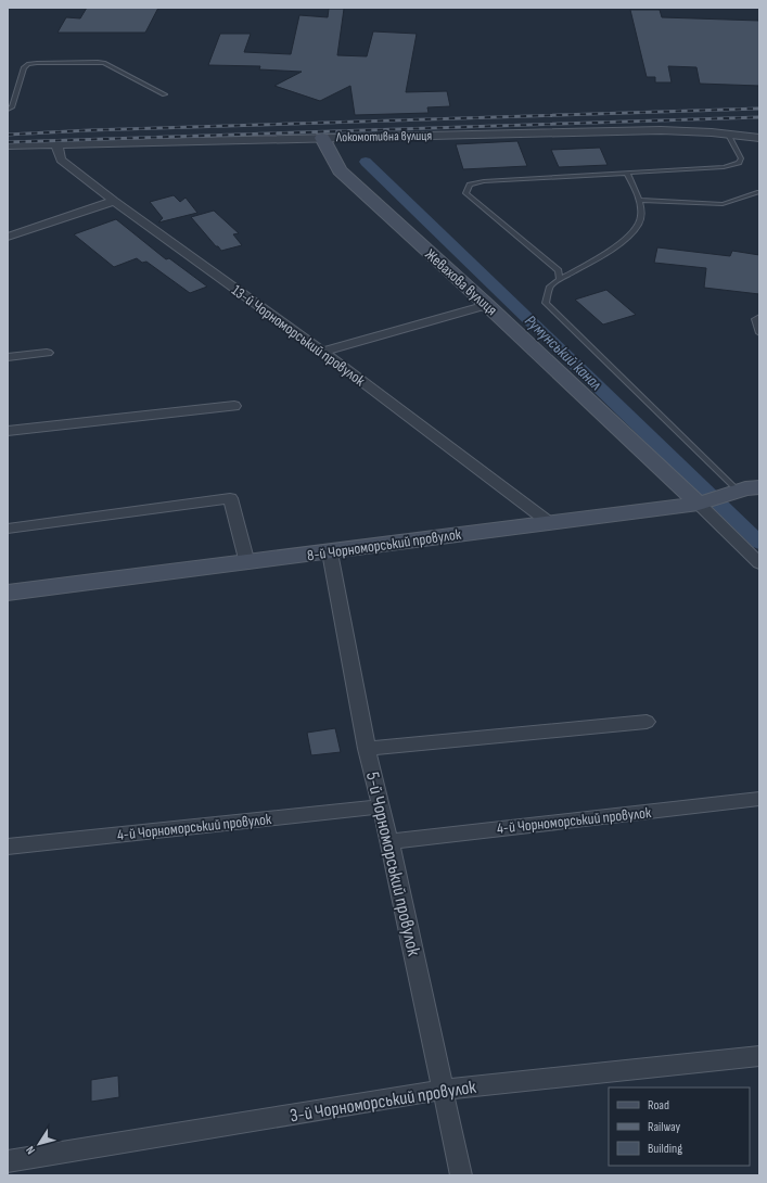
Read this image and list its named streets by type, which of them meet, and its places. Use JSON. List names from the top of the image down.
{
  "streets": {
    "street": [
      "Локомотивна вулиця",
      "Жевахова вулиця",
      "13-й Чорноморський провулок",
      "8-й Чорноморський провулок",
      "4-й Чорноморський провулок",
      "5-й Чорноморський провулок",
      "3-й Чорноморський провулок"
    ]
  },
  "crossings": [
    ["Локомотивна вулиця", "Жевахова вулиця"],
    ["Локомотивна вулиця", "13-й Чорноморський провулок"],
    ["Жевахова вулиця", "8-й Чорноморський провулок"],
    ["13-й Чорноморський провулок", "8-й Чорноморський провулок"],
    ["8-й Чорноморський провулок", "5-й Чорноморський провулок"],
    ["4-й Чорноморський провулок", "5-й Чорноморський провулок"],
    ["5-й Чорноморський провулок", "3-й Чорноморський провулок"]
  ],
  "water": ["Румунський канал"],
  "legend": ["Road", "Railway", "Building"],
  "north": "bottom left"
}
